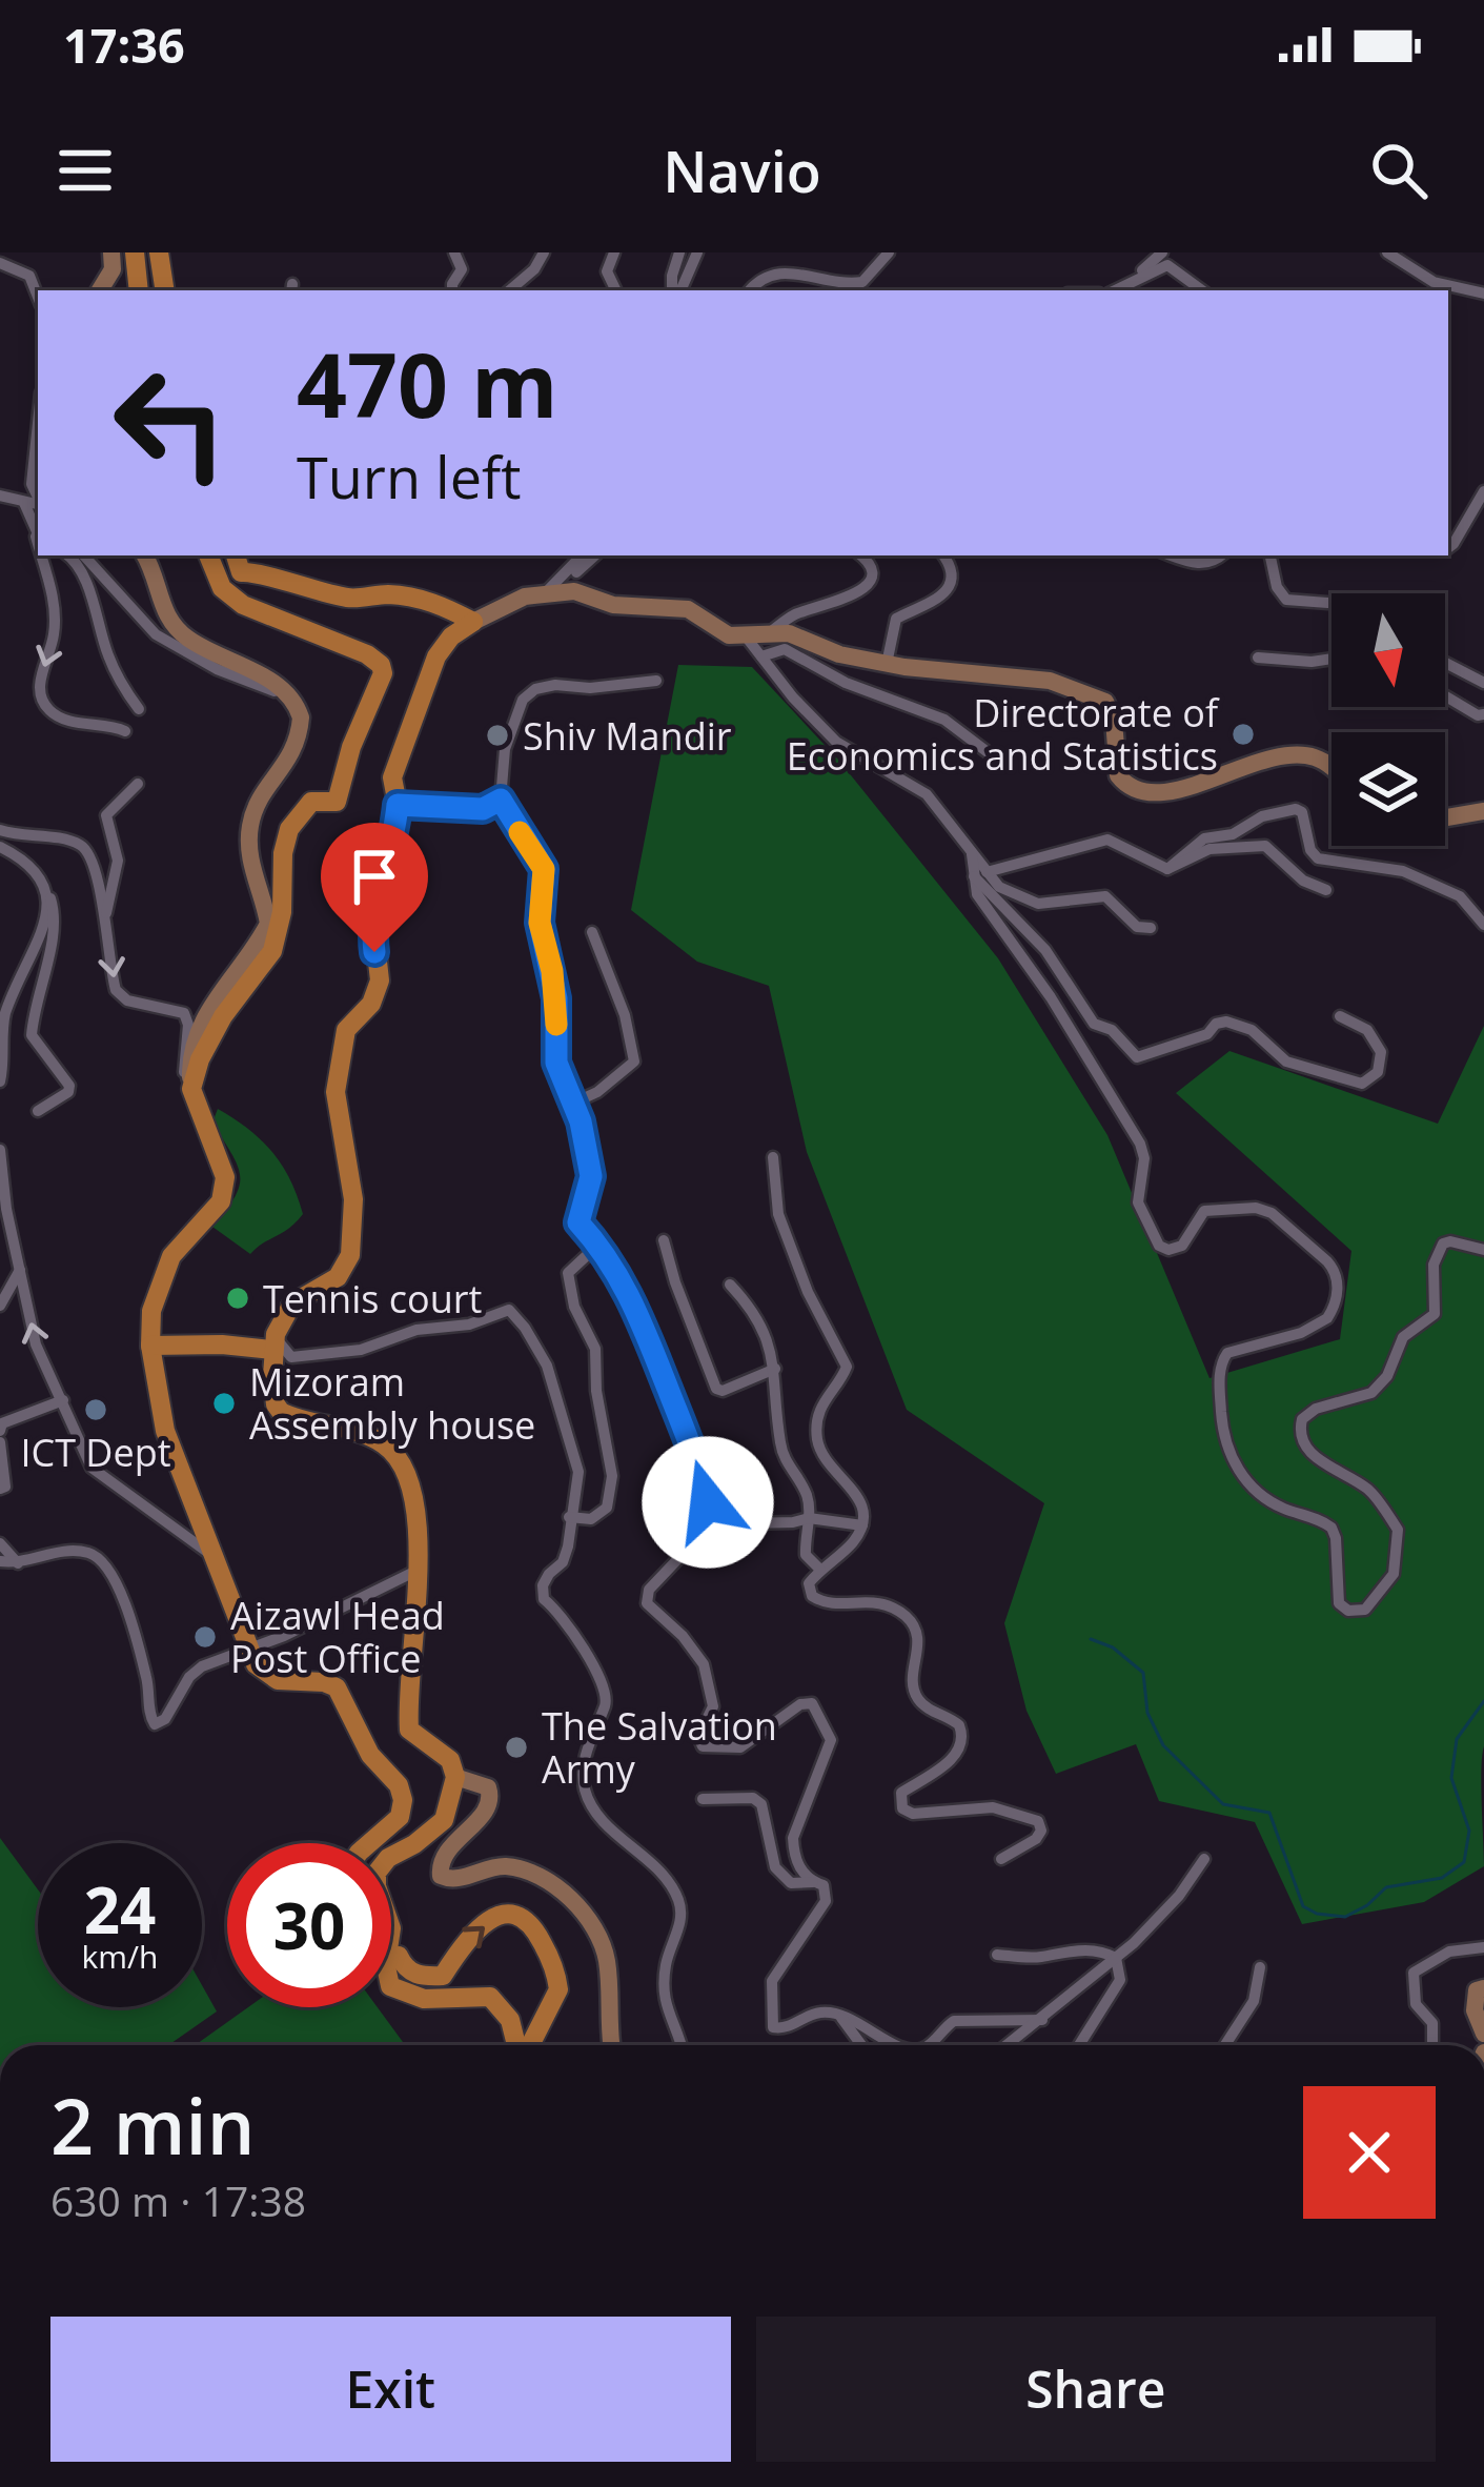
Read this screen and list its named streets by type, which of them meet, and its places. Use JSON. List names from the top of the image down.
{
  "places": [
    "Directorate of Economics and Statistics",
    "Shiv Mandir",
    "Tennis court",
    "Mizoram Assembly house",
    "ICT Dept",
    "Aizawl Head Post Office",
    "The Salvation Army"
  ],
  "north": "bottom",
  "page": {
    "status": "17:36",
    "header": "Navio",
    "turn": ["470 m", "Turn left"],
    "speed": "24 km/h",
    "limit": "30",
    "heading": ["2 min", "630 m · 17:38"],
    "buttons": ["Exit", "Share"]
  }
}
